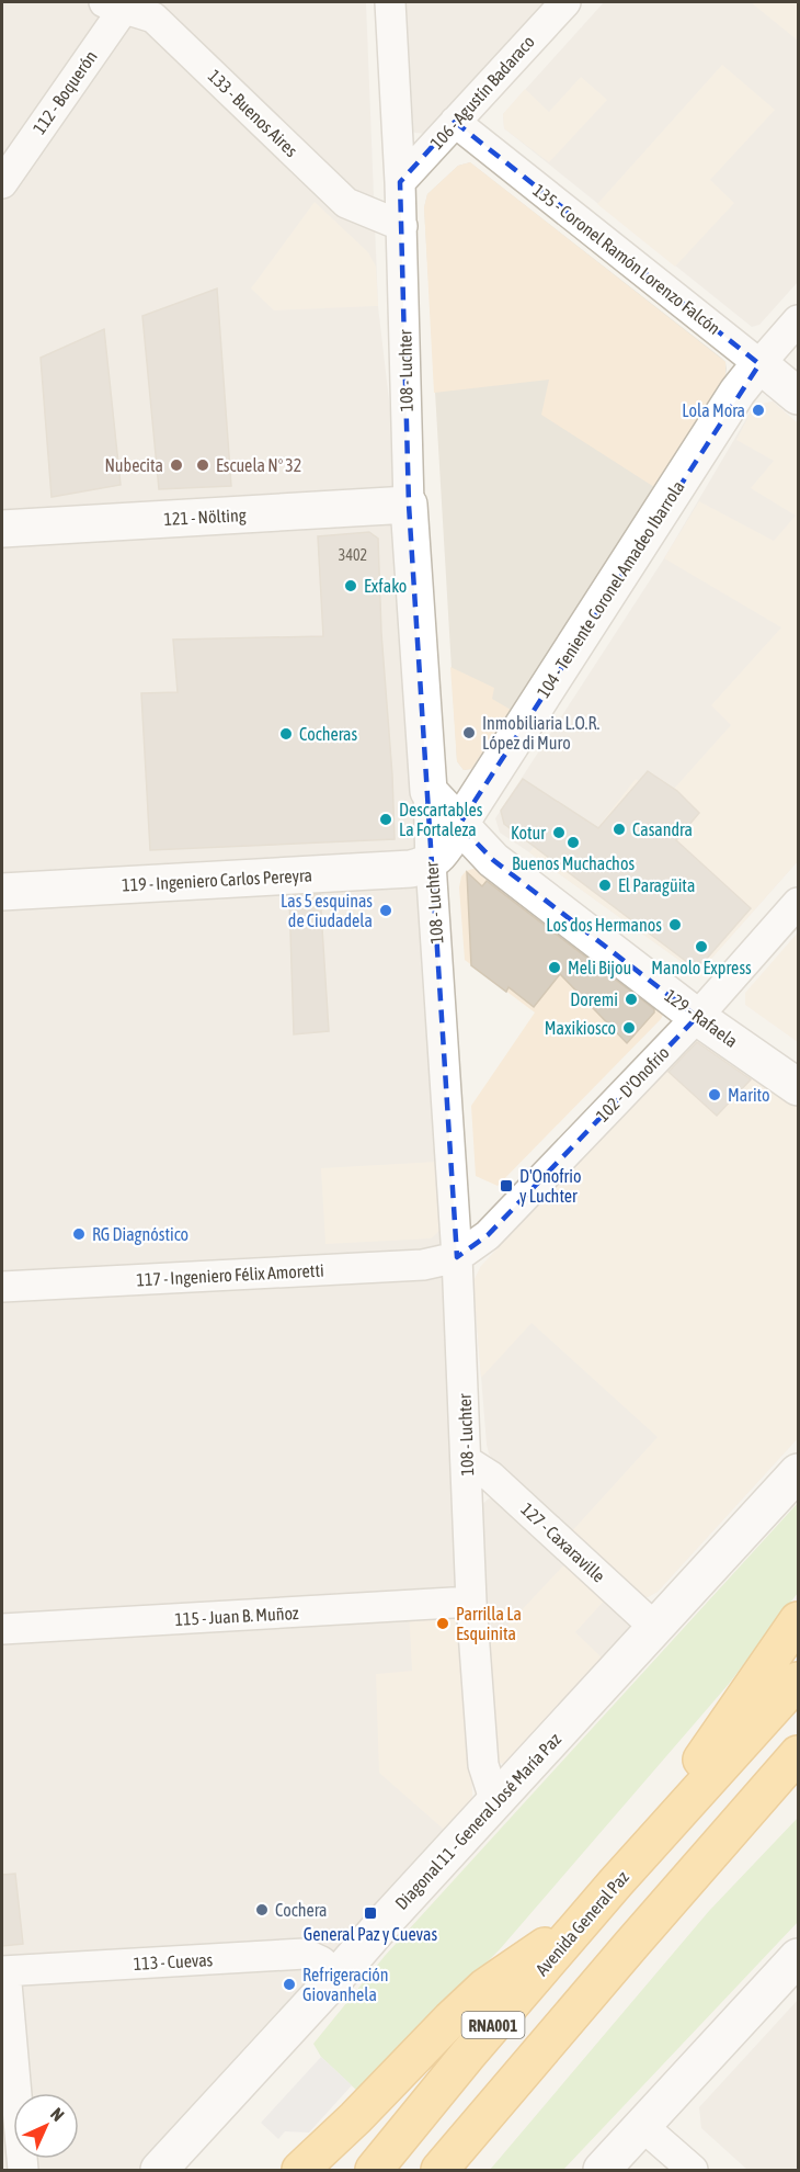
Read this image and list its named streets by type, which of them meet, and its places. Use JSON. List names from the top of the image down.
{
  "streets": {
    "highway": ["Avenida General Paz", "RNA001"],
    "street": [
      "112 - Boquerón",
      "106 - Agustín Badaraco",
      "133 - Buenos Aires",
      "135 - Coronel Ramón Lorenzo Falcón",
      "108 - Luchter",
      "121 - Nölting",
      "104 - Teniente Coronel Amadeo Ibarrola",
      "119 - Ingeniero Carlos Pereyra",
      "129 - Rafaela",
      "102 - D'Onofrio",
      "117 - Ingeniero Félix Amoretti",
      "127 - Caxaraville",
      "115 - Juan B. Muñoz",
      "Diagonal 11 - General José María Paz",
      "113 - Cuevas"
    ]
  },
  "crossings": [
    ["112 - Boquerón", "133 - Buenos Aires"],
    ["106 - Agustín Badaraco", "135 - Coronel Ramón Lorenzo Falcón"],
    ["106 - Agustín Badaraco", "108 - Luchter"],
    ["133 - Buenos Aires", "108 - Luchter"],
    ["135 - Coronel Ramón Lorenzo Falcón", "104 - Teniente Coronel Amadeo Ibarrola"],
    ["108 - Luchter", "121 - Nölting"],
    ["108 - Luchter", "104 - Teniente Coronel Amadeo Ibarrola"],
    ["108 - Luchter", "119 - Ingeniero Carlos Pereyra"],
    ["108 - Luchter", "129 - Rafaela"],
    ["108 - Luchter", "102 - D'Onofrio"],
    ["108 - Luchter", "117 - Ingeniero Félix Amoretti"],
    ["108 - Luchter", "127 - Caxaraville"],
    ["108 - Luchter", "115 - Juan B. Muñoz"],
    ["108 - Luchter", "Diagonal 11 - General José María Paz"],
    ["104 - Teniente Coronel Amadeo Ibarrola", "119 - Ingeniero Carlos Pereyra"],
    ["104 - Teniente Coronel Amadeo Ibarrola", "129 - Rafaela"],
    ["129 - Rafaela", "102 - D'Onofrio"],
    ["102 - D'Onofrio", "117 - Ingeniero Félix Amoretti"],
    ["127 - Caxaraville", "Diagonal 11 - General José María Paz"],
    ["Diagonal 11 - General José María Paz", "113 - Cuevas"]
  ],
  "places": {
    "other": [
      "Lola Mora",
      "Nubecita",
      "Escuela Nº 32",
      "Exfako",
      "Inmobiliaria L.O.R. López di Muro",
      "Cocheras",
      "Descartables La Fortaleza",
      "Casandra",
      "Kotur",
      "Buenos Muchachos",
      "El Paragüita",
      "Las 5 esquinas de Ciudadela",
      "Los dos Hermanos",
      "Manolo Express",
      "Meli Bijou",
      "Doremi",
      "Maxikiosco",
      "Marito",
      "RG Diagnóstico",
      "Parrilla La Esquinita",
      "Cochera",
      "Refrigeración Giovanhela"
    ],
    "transit": ["D'Onofrio y Luchter", "General Paz y Cuevas"]
  },
  "house_numbers": ["3402"],
  "north": "top right"
}
